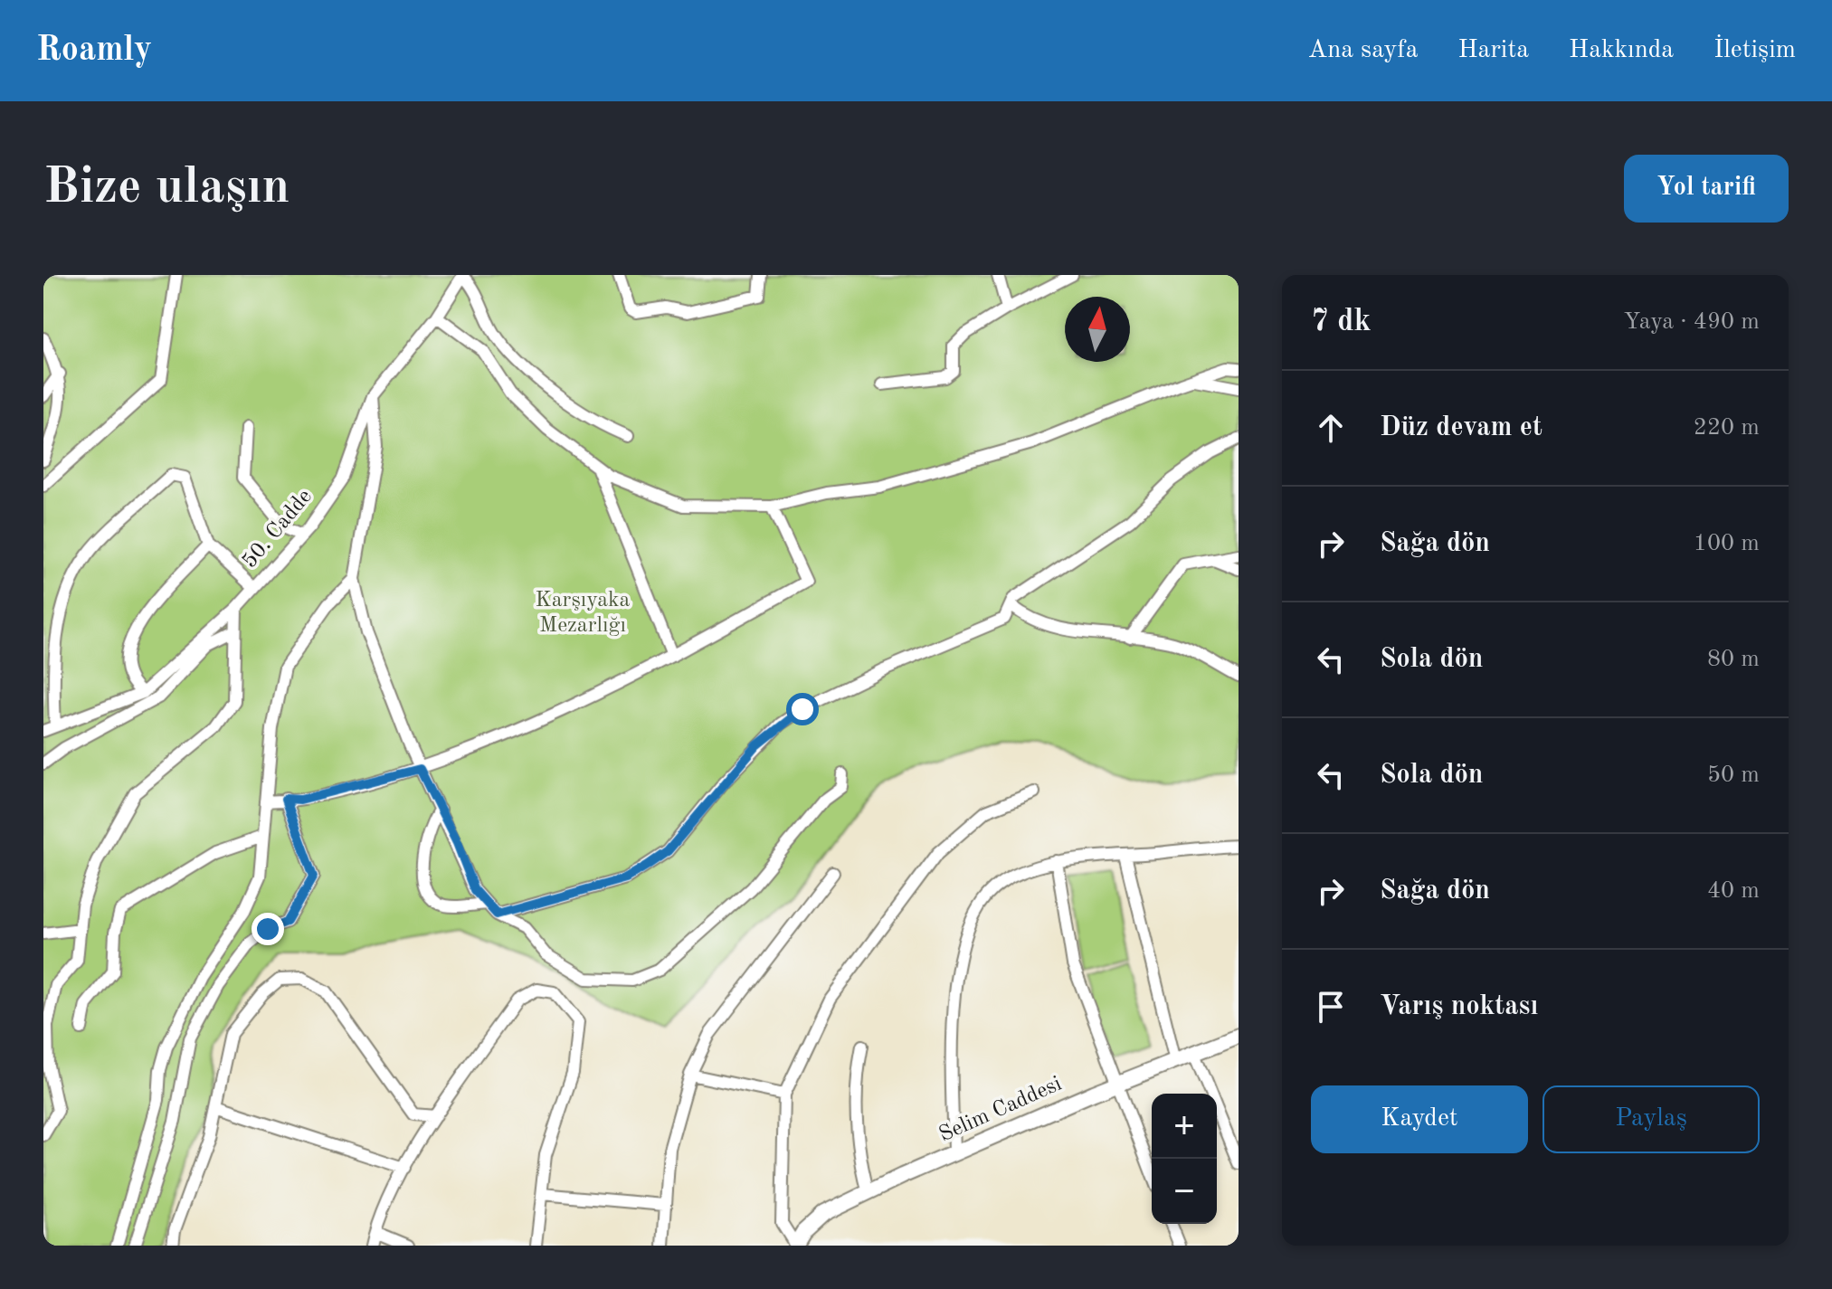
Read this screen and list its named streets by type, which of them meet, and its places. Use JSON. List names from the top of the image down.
{
  "streets": {
    "main road": ["Selim Caddesi"],
    "street": ["50. Cadde"]
  },
  "parks": ["Karşıyaka Mezarlığı"],
  "north": "top",
  "page": {
    "header": "Roamly",
    "nav": [
      "Ana sayfa",
      "Harita",
      "Hakkında",
      "İletişim"
    ],
    "buttons": [
      "Yol tarifi",
      ["Kaydet", "Paylaş"]
    ],
    "title": "Bize ulaşın",
    "heading": ["7 dk", "Yaya · 490 m"],
    "list": [
      ["Düz devam et", "220 m"],
      ["Sağa dön", "100 m"],
      ["Sola dön", "80 m"],
      ["Sola dön", "50 m"],
      ["Sağa dön", "40 m"],
      "Varış noktası"
    ],
    "map_buttons": ["+", "−"]
  }
}
